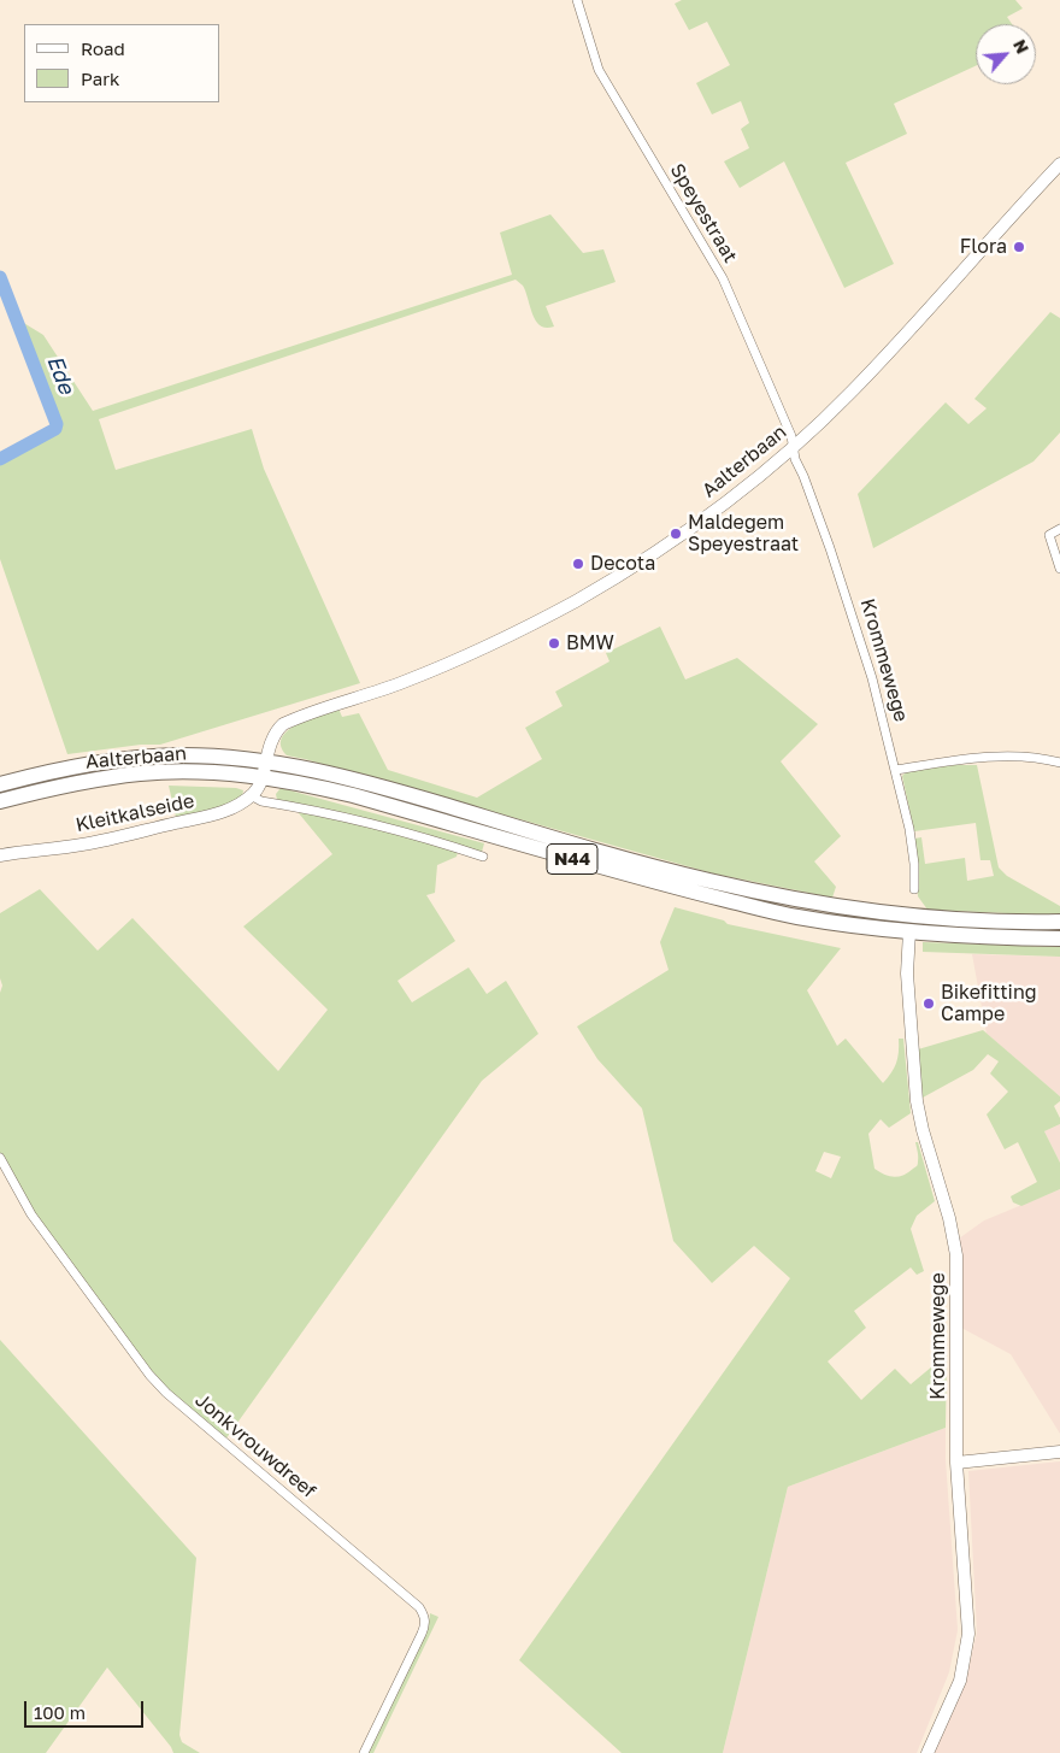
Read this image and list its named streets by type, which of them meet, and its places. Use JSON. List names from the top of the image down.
{
  "streets": {
    "highway": ["Aalterbaan", "N44"],
    "street": [
      "Speyestraat",
      "Krommewege",
      "Kleitkalseide",
      "Jonkvrouwdreef"
    ]
  },
  "crossings": [
    ["Speyestraat", "Aalterbaan"],
    ["Speyestraat", "Krommewege"],
    ["Aalterbaan", "Krommewege"],
    ["Aalterbaan", "Kleitkalseide"],
    ["Aalterbaan", "N44"],
    ["Krommewege", "N44"],
    ["Kleitkalseide", "N44"]
  ],
  "water": ["Ede"],
  "places": [
    "Flora",
    "Maldegem Speyestraat",
    "Decota",
    "BMW",
    "Bikefitting Campe"
  ],
  "legend": ["Road", "Park"],
  "scale_bar": "100 m",
  "north": "top right"
}
